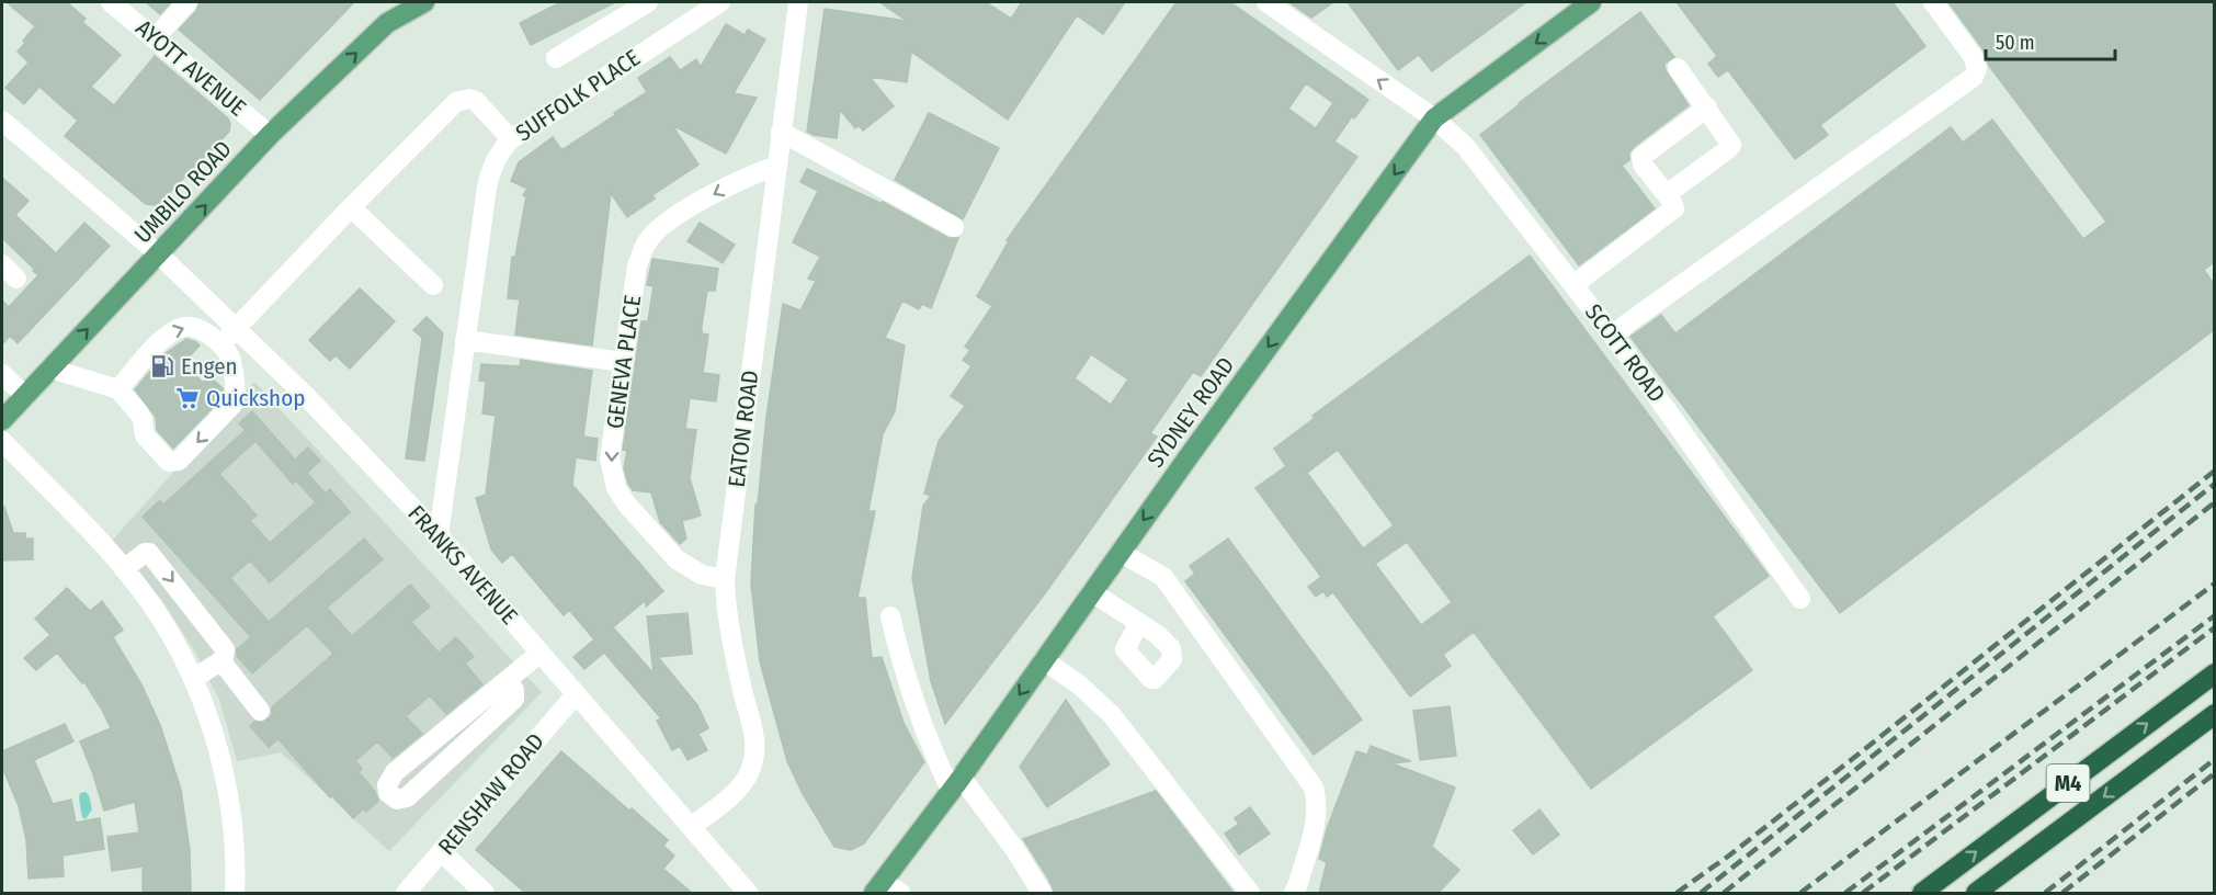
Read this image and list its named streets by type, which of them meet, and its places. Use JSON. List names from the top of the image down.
{
  "streets": {
    "highway": ["M4"],
    "main road": ["UMBILO ROAD", "SYDNEY ROAD"],
    "street": [
      "AYOTT AVENUE",
      "SUFFOLK PLACE",
      "SCOTT ROAD",
      "GENEVA PLACE",
      "EATON ROAD",
      "FRANKS AVENUE",
      "RENSHAW ROAD"
    ]
  },
  "crossings": [
    ["AYOTT AVENUE", "UMBILO ROAD"],
    ["SUFFOLK PLACE", "FRANKS AVENUE"],
    ["UMBILO ROAD", "FRANKS AVENUE"],
    ["SCOTT ROAD", "SYDNEY ROAD"],
    ["GENEVA PLACE", "EATON ROAD"],
    ["EATON ROAD", "FRANKS AVENUE"],
    ["FRANKS AVENUE", "RENSHAW ROAD"]
  ],
  "one_way": ["SYDNEY ROAD"],
  "places": {
    "fuel station": ["Engen"],
    "supermarket": ["Quickshop"]
  },
  "scale_bar": "50 m"
}
